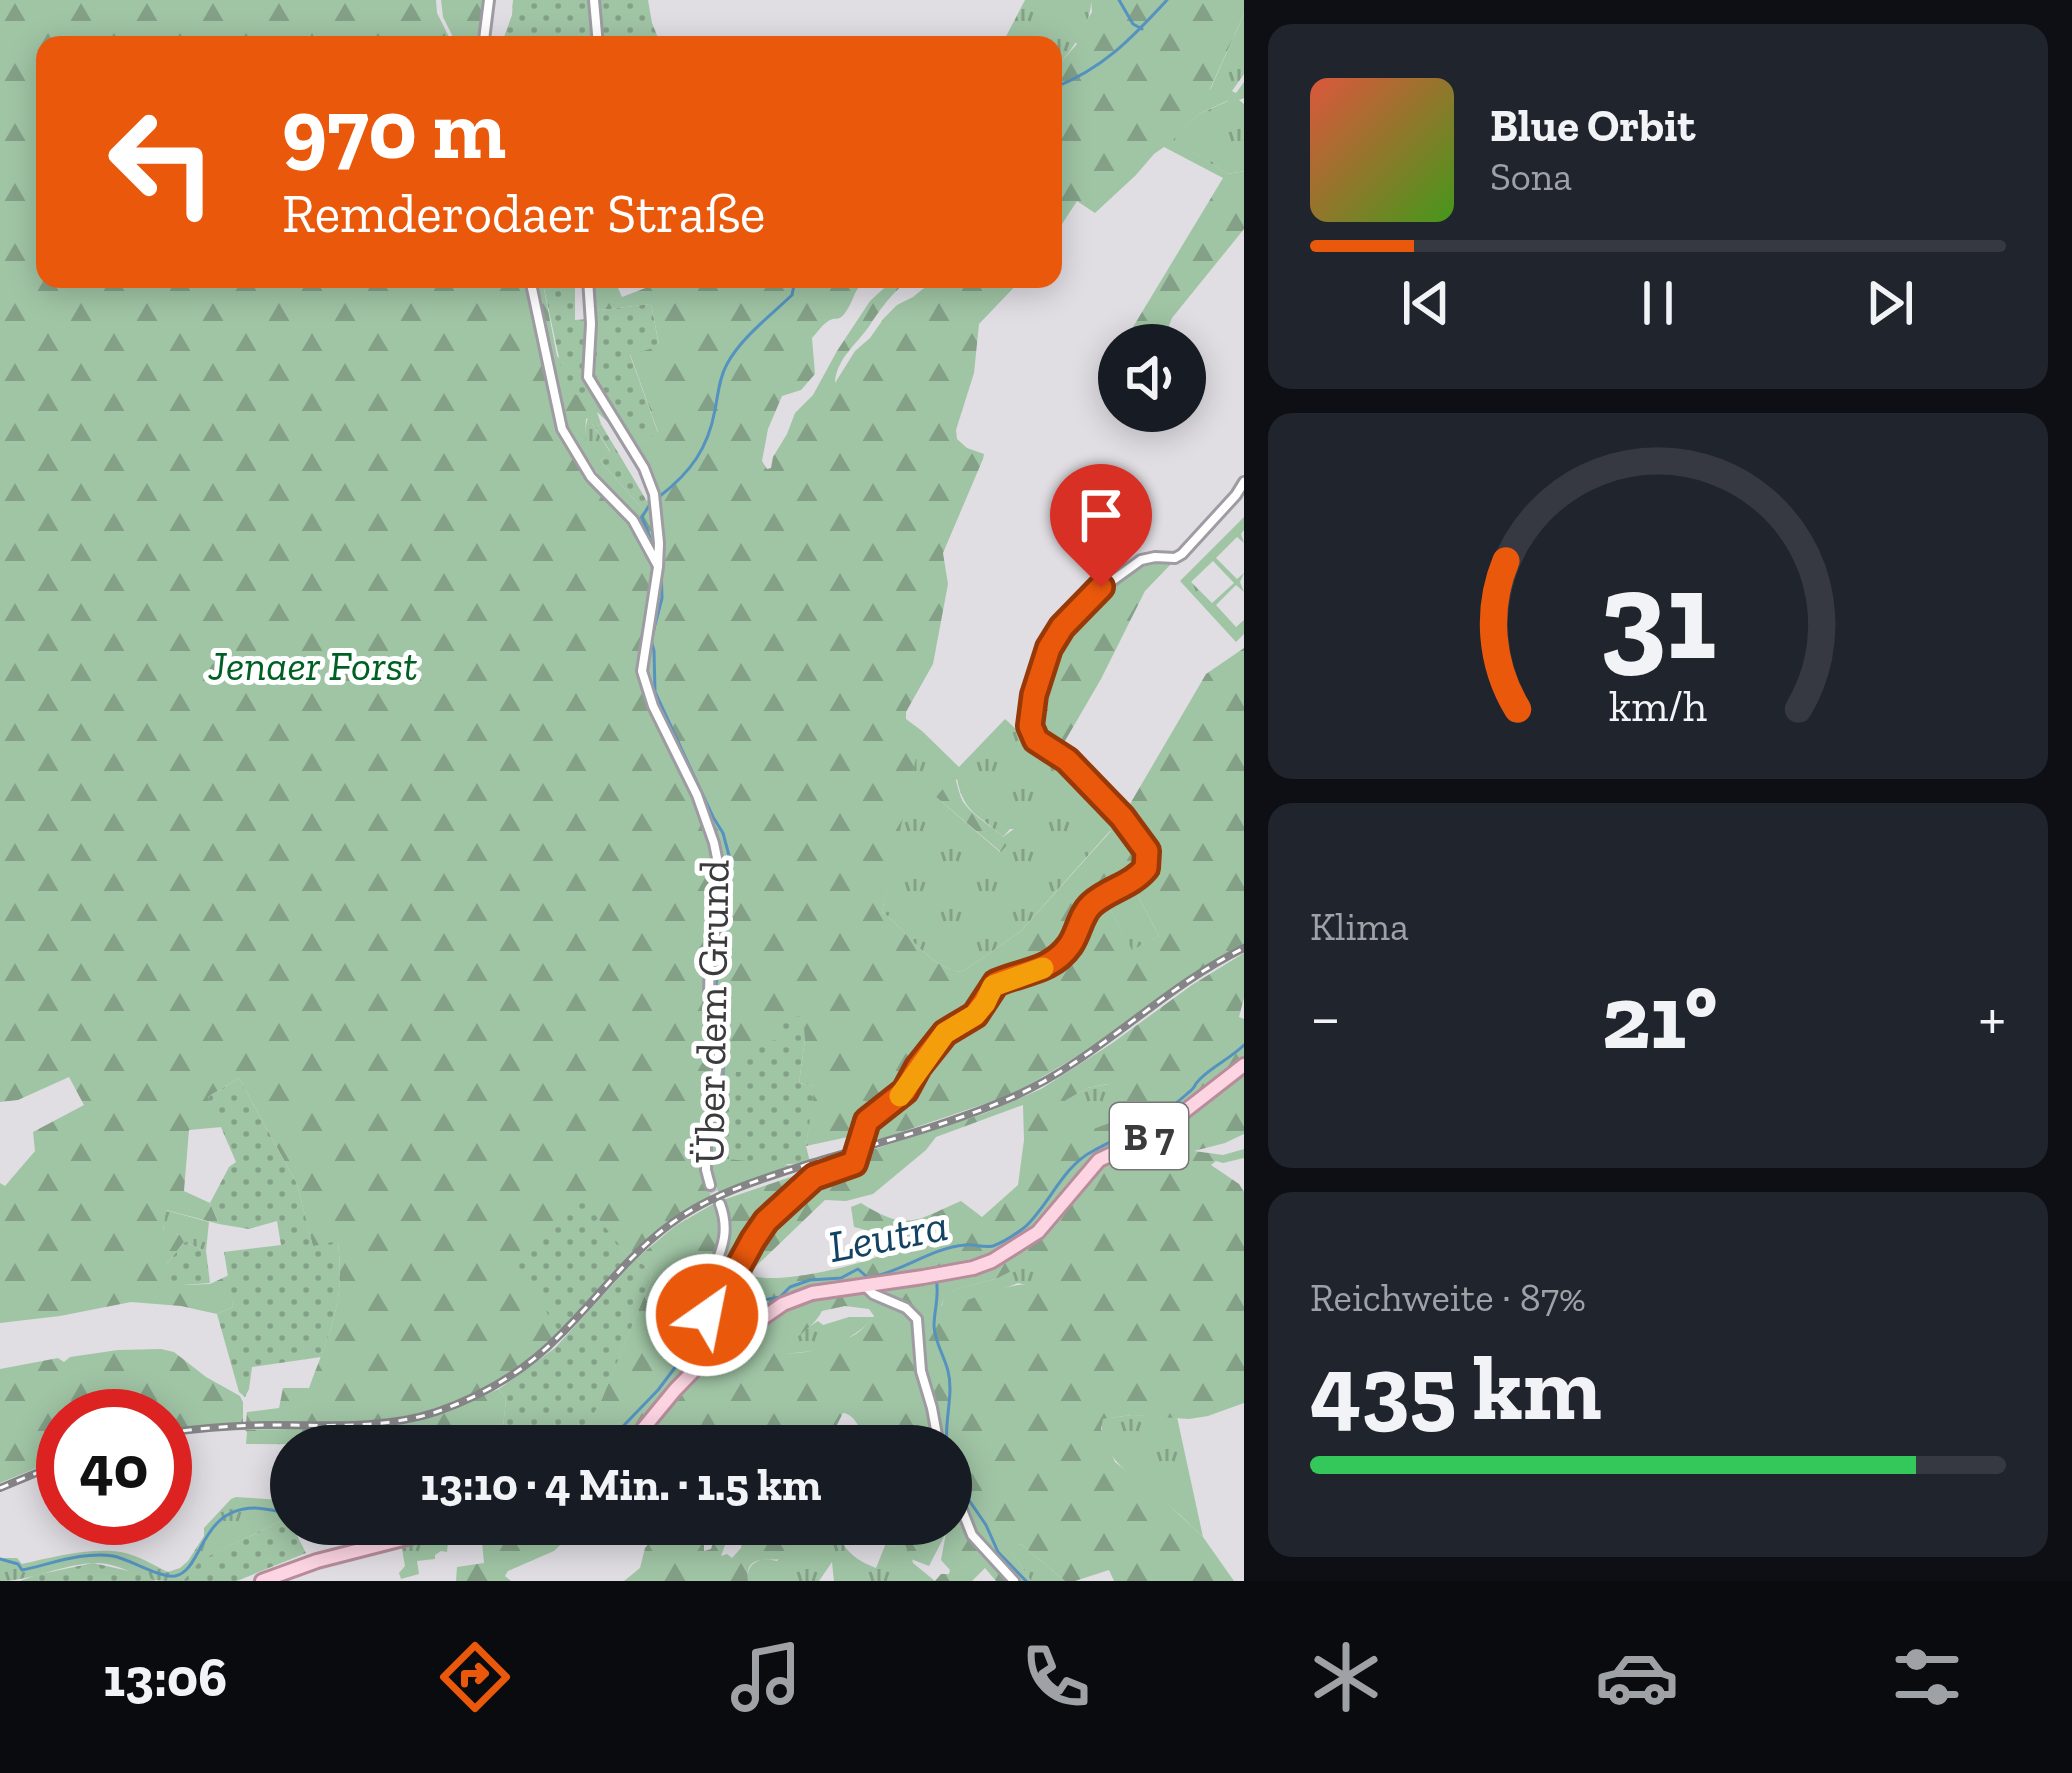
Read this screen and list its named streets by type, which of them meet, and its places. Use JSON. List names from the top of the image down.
{
  "streets": {
    "main road": ["B 7"],
    "street": ["Über dem Grund"]
  },
  "water": ["Leutra"],
  "parks": ["Jenaer Forst"],
  "page": {
    "turn": ["970 m", "Remderodaer Straße"],
    "song": ["Blue Orbit", "Sona"],
    "tile": [
      "Klima",
      ["Reichweite · 87%", "435 km"]
    ],
    "heat": ["−", "21°", "+"],
    "limit": "40",
    "trip": "13:10 · 4 Min. · 1.5 km",
    "tabs": "13:06",
    "gauge": ["31", "km/h"]
  }
}
